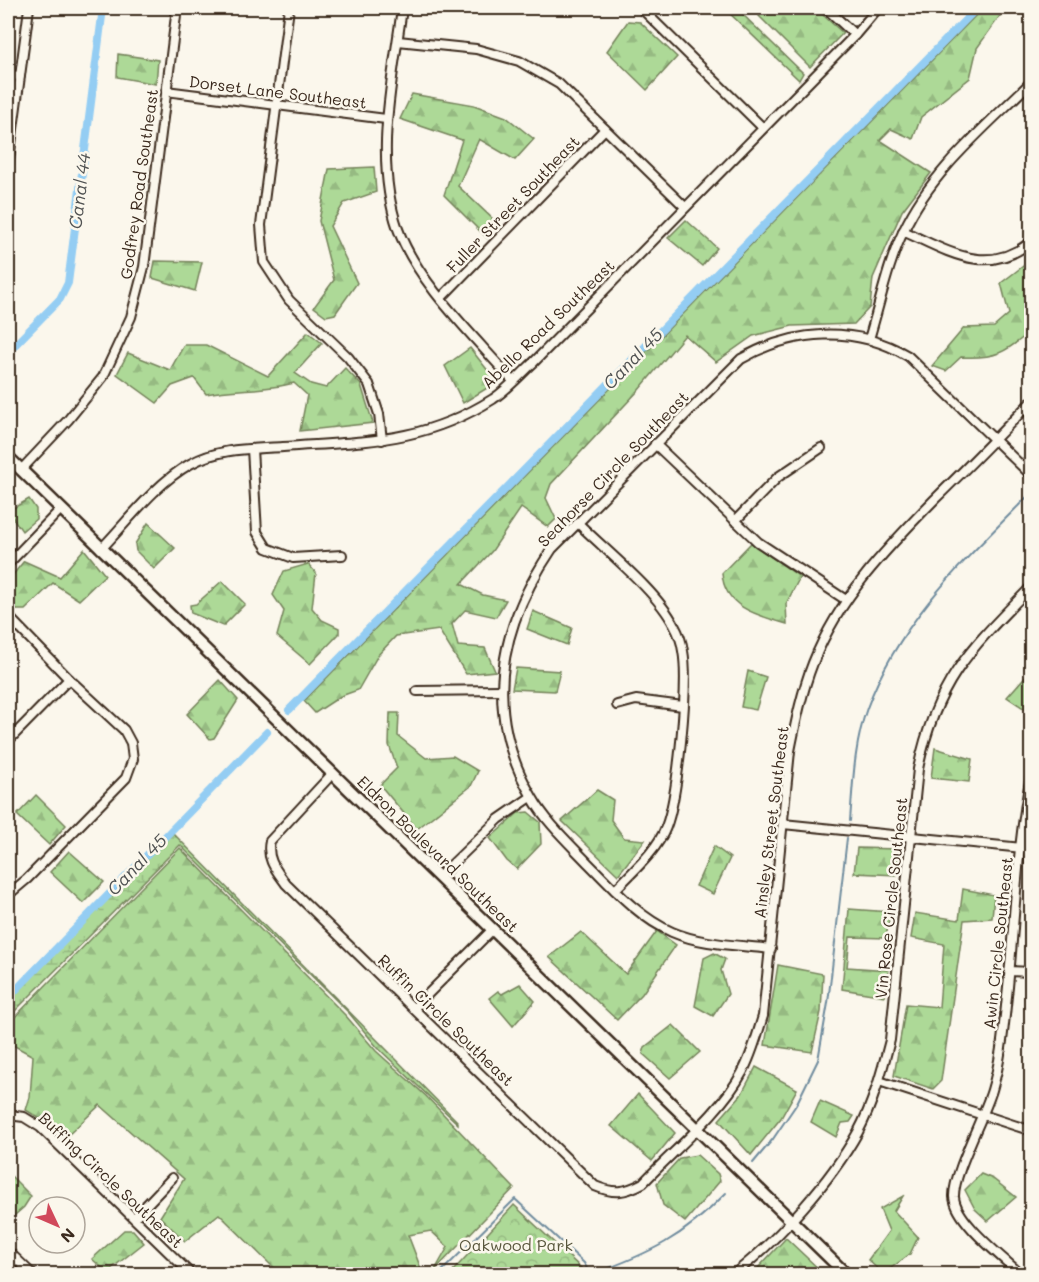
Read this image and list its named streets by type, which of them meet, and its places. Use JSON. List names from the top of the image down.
{
  "streets": {
    "street": [
      "Dorset Lane Southeast",
      "Godfrey Road Southeast",
      "Fuller Street Southeast",
      "Abello Road Southeast",
      "Seahorse Circle Southeast",
      "Ainsley Street Southeast",
      "Eldron Boulevard Southeast",
      "Vin Rose Circle Southeast",
      "Awin Circle Southeast",
      "Ruffin Circle Southeast",
      "Buffing Circle Southeast"
    ]
  },
  "crossings": [
    ["Dorset Lane Southeast", "Godfrey Road Southeast"],
    ["Godfrey Road Southeast", "Eldron Boulevard Southeast"],
    ["Abello Road Southeast", "Eldron Boulevard Southeast"],
    ["Seahorse Circle Southeast", "Ainsley Street Southeast"],
    ["Ainsley Street Southeast", "Eldron Boulevard Southeast"],
    ["Ainsley Street Southeast", "Ruffin Circle Southeast"],
    ["Eldron Boulevard Southeast", "Vin Rose Circle Southeast"],
    ["Eldron Boulevard Southeast", "Ruffin Circle Southeast"]
  ],
  "water": ["Canal 44", "Canal 45"],
  "parks": ["Oakwood Park"],
  "north": "bottom right"
}
